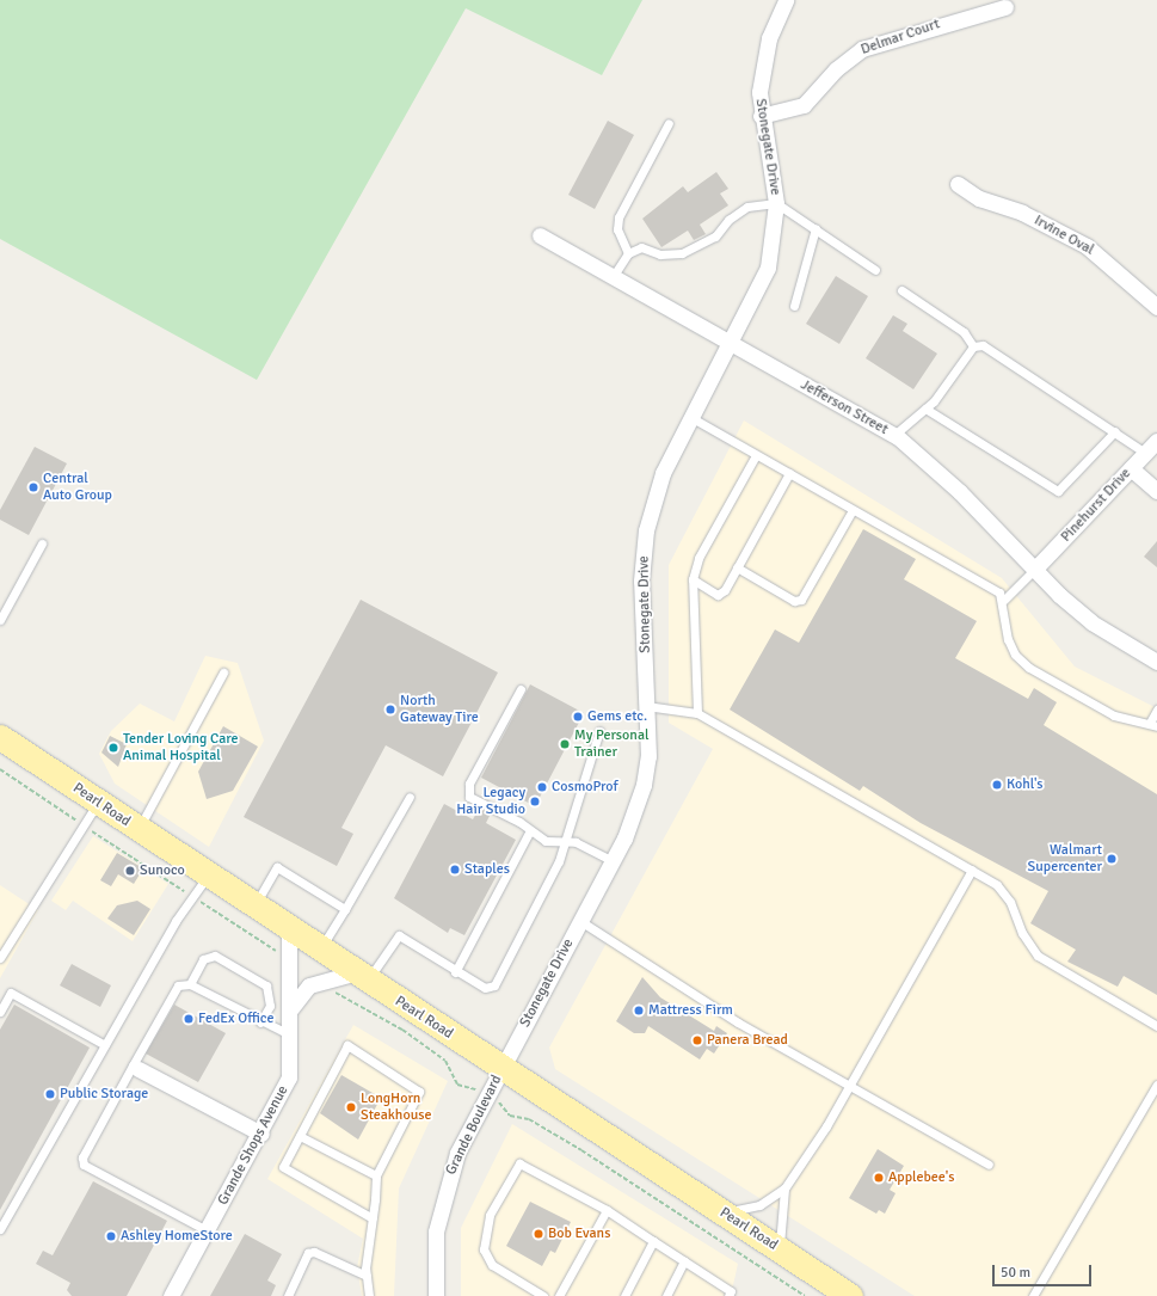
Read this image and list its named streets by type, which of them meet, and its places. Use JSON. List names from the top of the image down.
{
  "streets": {
    "main road": ["Pearl Road"],
    "street": [
      "Delmar Court",
      "Stonegate Drive",
      "Irvine Oval",
      "Jefferson Street",
      "Pinehurst Drive",
      "Grande Boulevard",
      "Grande Shops Avenue"
    ]
  },
  "crossings": [
    ["Delmar Court", "Stonegate Drive"],
    ["Stonegate Drive", "Jefferson Street"],
    ["Stonegate Drive", "Pearl Road"],
    ["Stonegate Drive", "Grande Boulevard"],
    ["Jefferson Street", "Pinehurst Drive"],
    ["Pearl Road", "Grande Boulevard"],
    ["Pearl Road", "Grande Shops Avenue"]
  ],
  "places": [
    "Central Auto Group",
    "North Gateway Tire",
    "Gems etc.",
    "My Personal Trainer",
    "Tender Loving Care Animal Hospital",
    "Kohl's",
    "CosmoProf",
    "Legacy Hair Studio",
    "Walmart Supercenter",
    "Staples",
    "Sunoco",
    "Mattress Firm",
    "FedEx Office",
    "Panera Bread",
    "Public Storage",
    "LongHorn Steakhouse",
    "Applebee's",
    "Bob Evans",
    "Ashley HomeStore"
  ],
  "scale_bar": "50 m"
}
